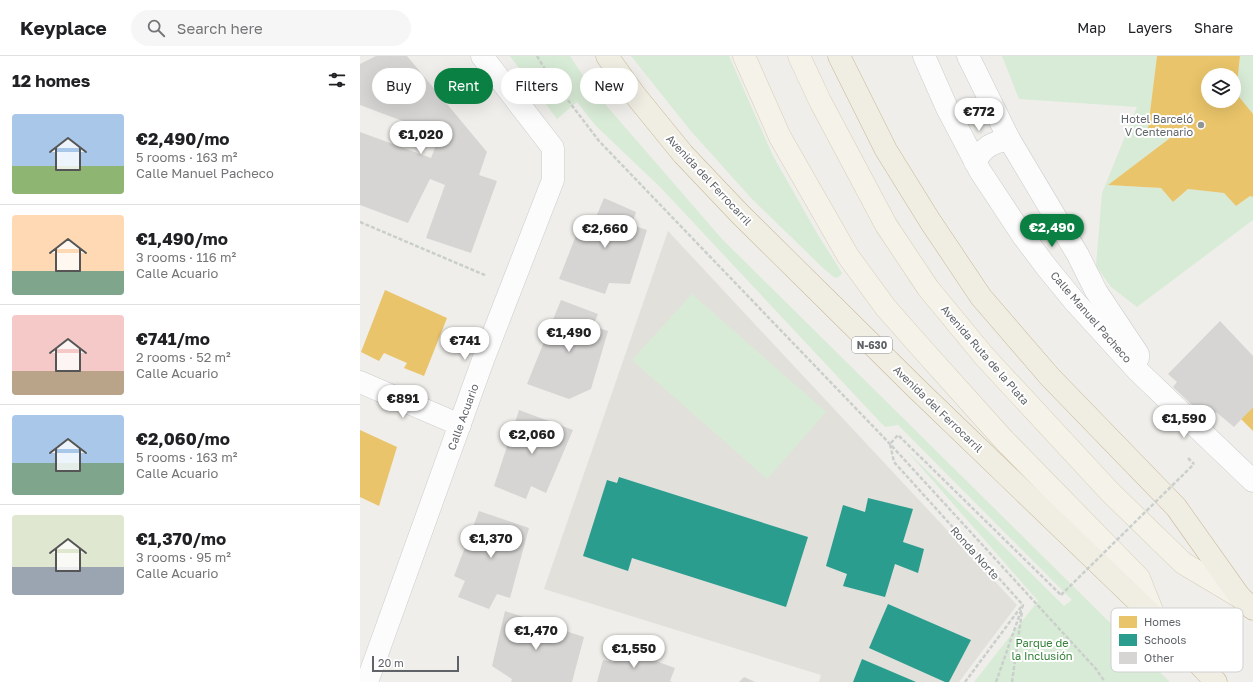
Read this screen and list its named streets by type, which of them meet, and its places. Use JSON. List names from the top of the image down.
{
  "streets": {
    "highway": ["Avenida del Ferrocarril", "N-630"],
    "main road": ["Avenida Ruta de la Plata"],
    "street": ["Calle Manuel Pacheco", "Calle Acuario"],
    "path": ["Ronda Norte"]
  },
  "parks": ["Parque de la Inclusión"],
  "places": ["Hotel Barceló V Centenario"],
  "legend": ["Homes", "Schools", "Other"],
  "scale_bar": "20 m",
  "page": {
    "header": "Keyplace",
    "search": "Search here",
    "nav": ["Map", "Layers", "Share"],
    "heading": "12 homes",
    "chip": [
      "Buy",
      "Rent",
      "Filters",
      "New"
    ],
    "price": [
      "€772",
      "€1,020",
      "€2,490",
      "€2,660",
      "€1,490",
      "€741",
      "€891",
      "€1,590",
      "€2,060",
      "€1,370",
      "€1,470",
      "€1,550"
    ],
    "list": [
      {
        "name": "€2,490/mo",
        "note": "5 rooms · 163 m² · Calle Manuel Pacheco"
      },
      {
        "name": "€1,490/mo",
        "note": "3 rooms · 116 m² · Calle Acuario"
      },
      {
        "name": "€741/mo",
        "note": "2 rooms · 52 m² · Calle Acuario"
      },
      {
        "name": "€2,060/mo",
        "note": "5 rooms · 163 m² · Calle Acuario"
      },
      {
        "name": "€1,370/mo",
        "note": "3 rooms · 95 m² · Calle Acuario"
      }
    ],
    "scale": "20 m"
  }
}
